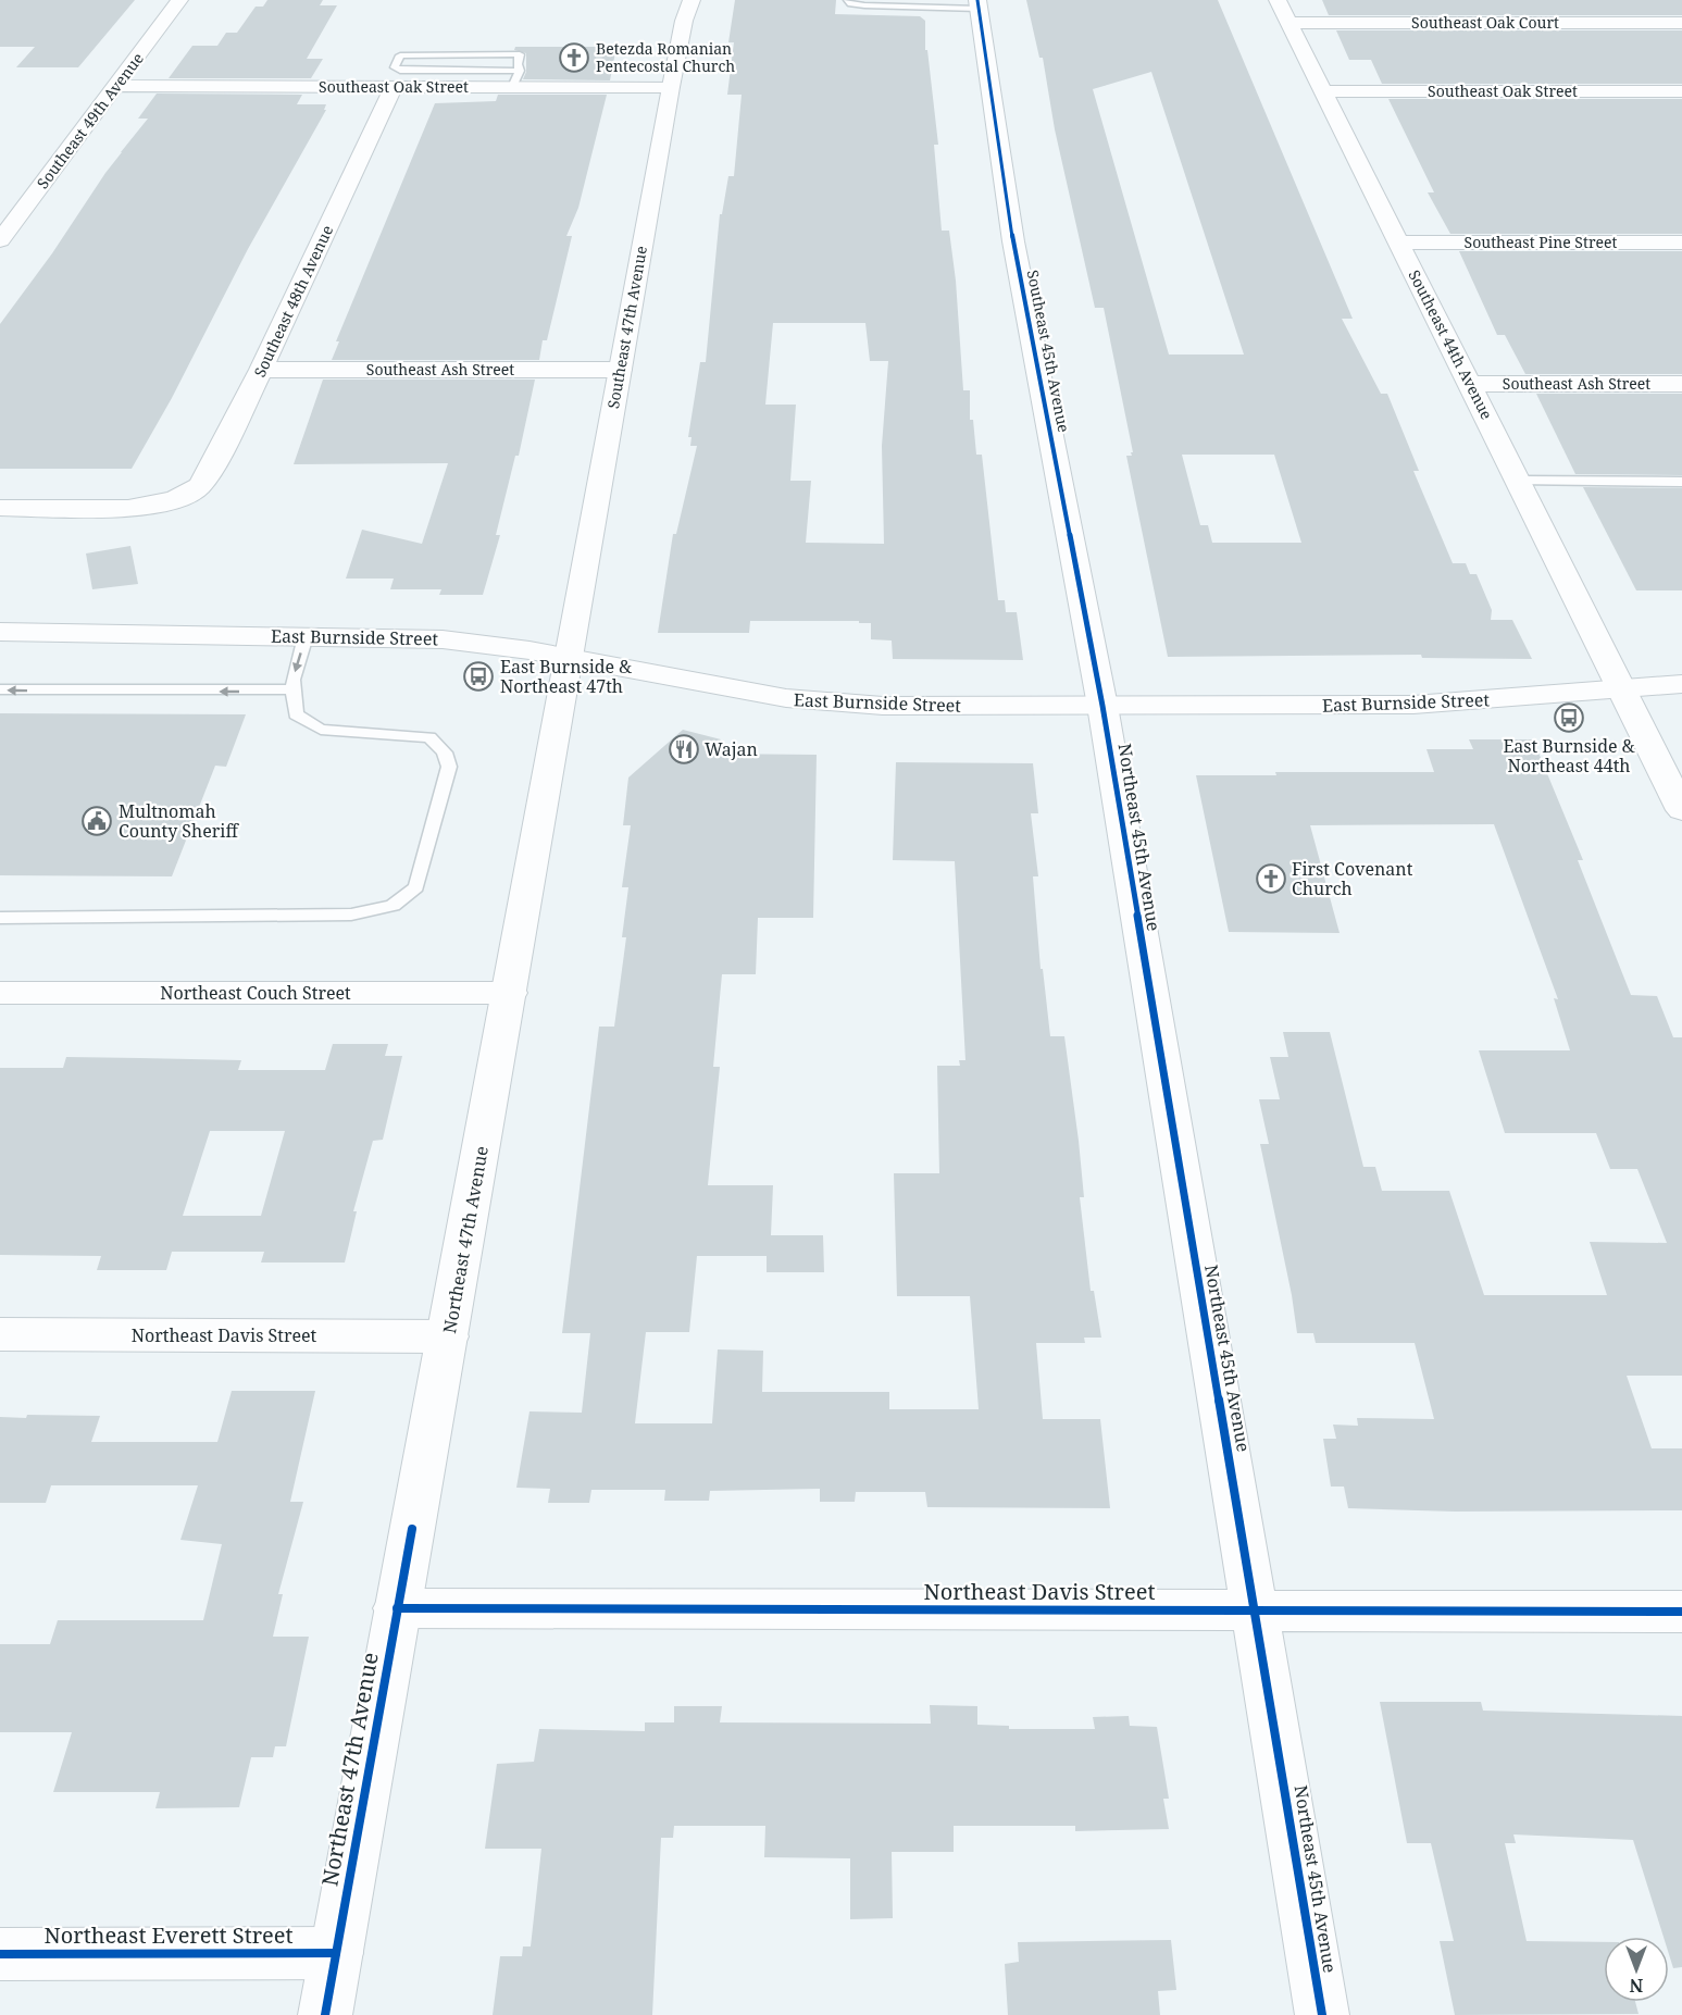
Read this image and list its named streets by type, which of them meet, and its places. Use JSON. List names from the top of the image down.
{
  "streets": {
    "street": [
      "Southeast Oak Court",
      "Southeast Oak Street",
      "Southeast 49th Avenue",
      "Southeast Pine Street",
      "Southeast 48th Avenue",
      "Southeast 47th Avenue",
      "Southeast 44th Avenue",
      "Southeast 45th Avenue",
      "Southeast Ash Street",
      "East Burnside Street",
      "Northeast 45th Avenue",
      "Northeast Couch Street",
      "Northeast 47th Avenue",
      "Northeast Davis Street",
      "Northeast Everett Street"
    ]
  },
  "crossings": [
    ["Southeast Oak Court", "Southeast 44th Avenue"],
    ["Southeast Oak Street", "Southeast 49th Avenue"],
    ["Southeast Oak Street", "Southeast 48th Avenue"],
    ["Southeast Oak Street", "Southeast 47th Avenue"],
    ["Southeast Oak Street", "Southeast 44th Avenue"],
    ["Southeast Pine Street", "Southeast 44th Avenue"],
    ["Southeast 48th Avenue", "Southeast Ash Street"],
    ["Southeast 47th Avenue", "Southeast Ash Street"],
    ["Southeast 47th Avenue", "East Burnside Street"],
    ["Southeast 47th Avenue", "Northeast 47th Avenue"],
    ["Southeast 44th Avenue", "Southeast Ash Street"],
    ["Southeast 44th Avenue", "East Burnside Street"],
    ["Southeast 45th Avenue", "East Burnside Street"],
    ["Southeast 45th Avenue", "Northeast 45th Avenue"],
    ["East Burnside Street", "Northeast 45th Avenue"],
    ["East Burnside Street", "Northeast 47th Avenue"],
    ["Northeast 45th Avenue", "Northeast Davis Street"],
    ["Northeast Couch Street", "Northeast 47th Avenue"],
    ["Northeast 47th Avenue", "Northeast Davis Street"],
    ["Northeast 47th Avenue", "Northeast Everett Street"]
  ],
  "places": {
    "church": ["Betezda Romanian Pentecostal Church", "First Covenant Church"],
    "bus stop": ["East Burnside & Northeast 47th", "East Burnside & Northeast 44th"],
    "restaurant": ["Wajan"],
    "public building": ["Multnomah County Sheriff"]
  },
  "north": "bottom"
}
